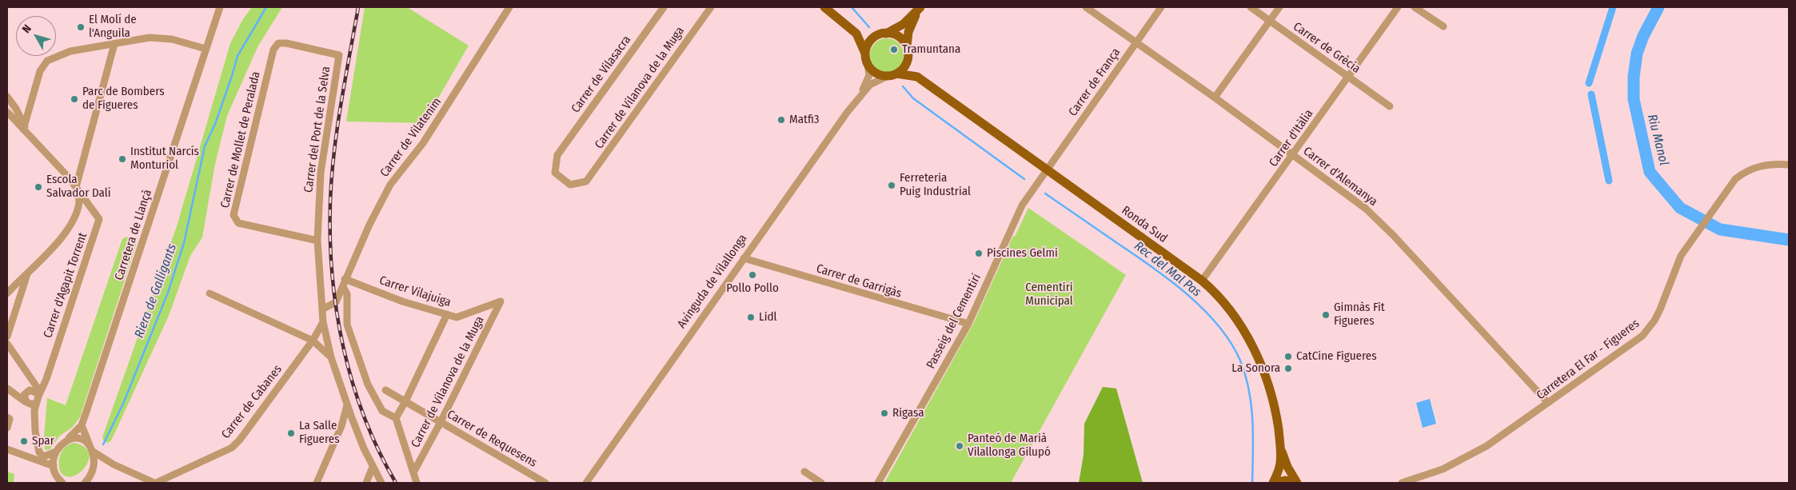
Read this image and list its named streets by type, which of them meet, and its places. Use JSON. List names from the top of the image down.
{
  "streets": {
    "main road": ["Ronda Sud"],
    "street": [
      "Carrer de Grècia",
      "Carrer de Vilasacra",
      "Carrer de França",
      "Carrer de Vilanova de la Muga",
      "Carrer del Port de la Selva",
      "Carrer de Vilatenim",
      "Carrer d'Itàlia",
      "Carrer de Mollet de Peralada",
      "Carrer d'Alemanya",
      "Carretera de Llançà",
      "Avinguda de Vilallonga",
      "Carrer de Garrigàs",
      "Carrer d'Agapit Torrent",
      "Carrer Vilajuiga",
      "Passeig del Cementiri",
      "Carretera El Far - Figueres",
      "Carrer de Cabanes",
      "Carrer de Requesens"
    ]
  },
  "crossings": [
    ["Carrer de Grècia", "Carrer d'Itàlia"],
    ["Carrer de Vilasacra", "Carrer de Vilanova de la Muga"],
    ["Carrer de França", "Carrer d'Alemanya"],
    ["Carrer de França", "Ronda Sud"],
    ["Carrer de França", "Passeig del Cementiri"],
    ["Carrer de Vilanova de la Muga", "Carrer Vilajuiga"],
    ["Carrer de Vilanova de la Muga", "Carrer de Requesens"],
    ["Carrer del Port de la Selva", "Carrer de Vilatenim"],
    ["Carrer del Port de la Selva", "Carrer de Mollet de Peralada"],
    ["Carrer del Port de la Selva", "Carrer de Cabanes"],
    ["Carrer de Vilatenim", "Carrer Vilajuiga"],
    ["Carrer d'Itàlia", "Carrer d'Alemanya"],
    ["Carrer d'Itàlia", "Ronda Sud"],
    ["Carrer d'Alemanya", "Carretera El Far - Figueres"],
    ["Ronda Sud", "Avinguda de Vilallonga"],
    ["Ronda Sud", "Passeig del Cementiri"],
    ["Avinguda de Vilallonga", "Carrer de Garrigàs"],
    ["Carrer de Garrigàs", "Passeig del Cementiri"]
  ],
  "water": ["Riu Manol", "Rec del Mal Pas", "Riera de Galligants"],
  "parks": ["Cementiri Municipal"],
  "places": [
    "El Molí de l'Anguila",
    "Tramuntana",
    "Parc de Bombers de Figueres",
    "Matfi3",
    "Institut Narcís Monturiol",
    "Ferreteria Puig Industrial",
    "Escola Salvador Dalí",
    "Piscines Gelmi",
    "Pollo Pollo",
    "Gimnàs Fit Figueres",
    "Lidl",
    "CatCine Figueres",
    "La Sonora",
    "Rigasa",
    "La Salle Figueres",
    "Spar",
    "Panteó de Marià Vilallonga Gilupó"
  ],
  "north": "top left"
}
